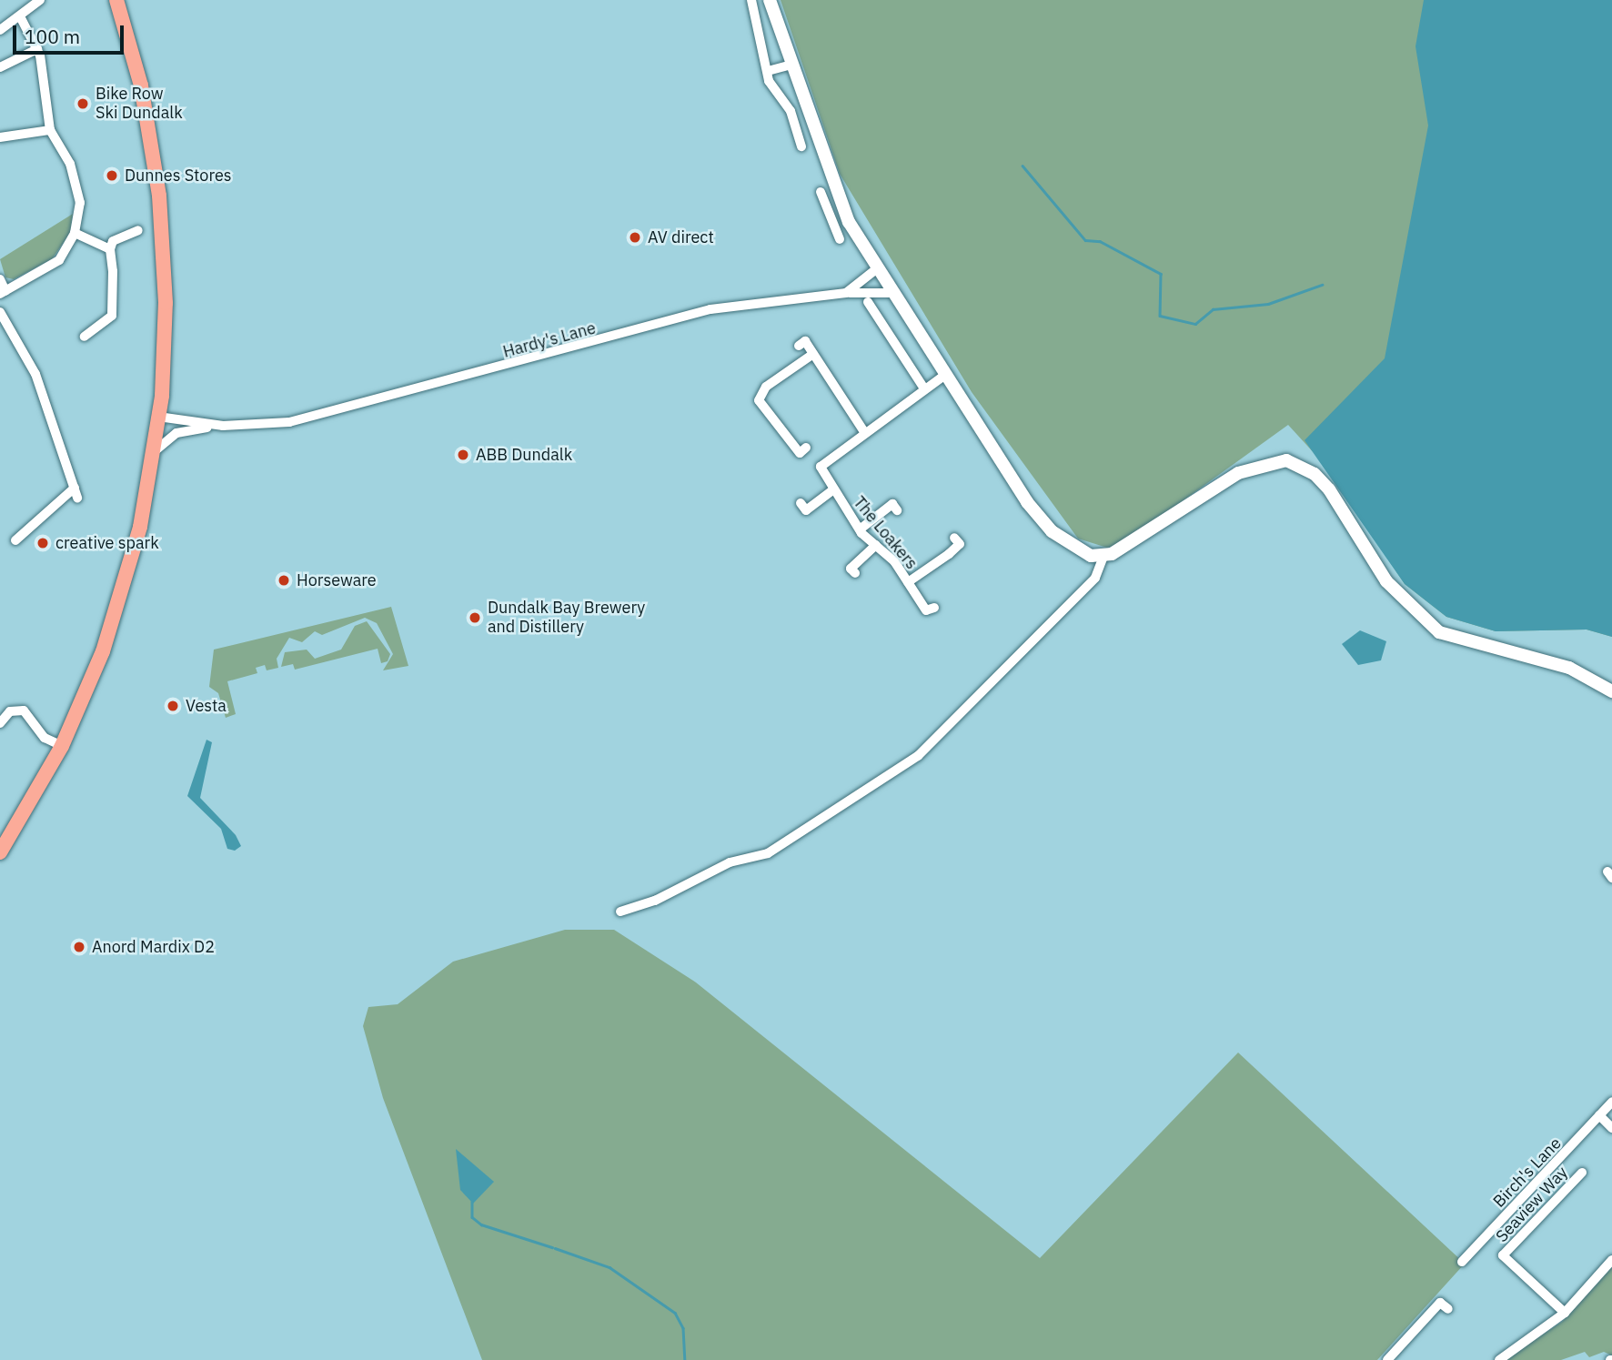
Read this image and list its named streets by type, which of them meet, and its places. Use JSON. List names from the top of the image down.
{
  "streets": {
    "street": [
      "Hardy's Lane",
      "The Loakers",
      "Birch's Lane",
      "Seaview Way"
    ]
  },
  "places": [
    "Bike Row Ski Dundalk",
    "Dunnes Stores",
    "AV direct",
    "ABB Dundalk",
    "creative spark",
    "Horseware",
    "Dundalk Bay Brewery and Distillery",
    "Vesta",
    "Anord Mardix D2"
  ],
  "scale_bar": "100 m"
}
